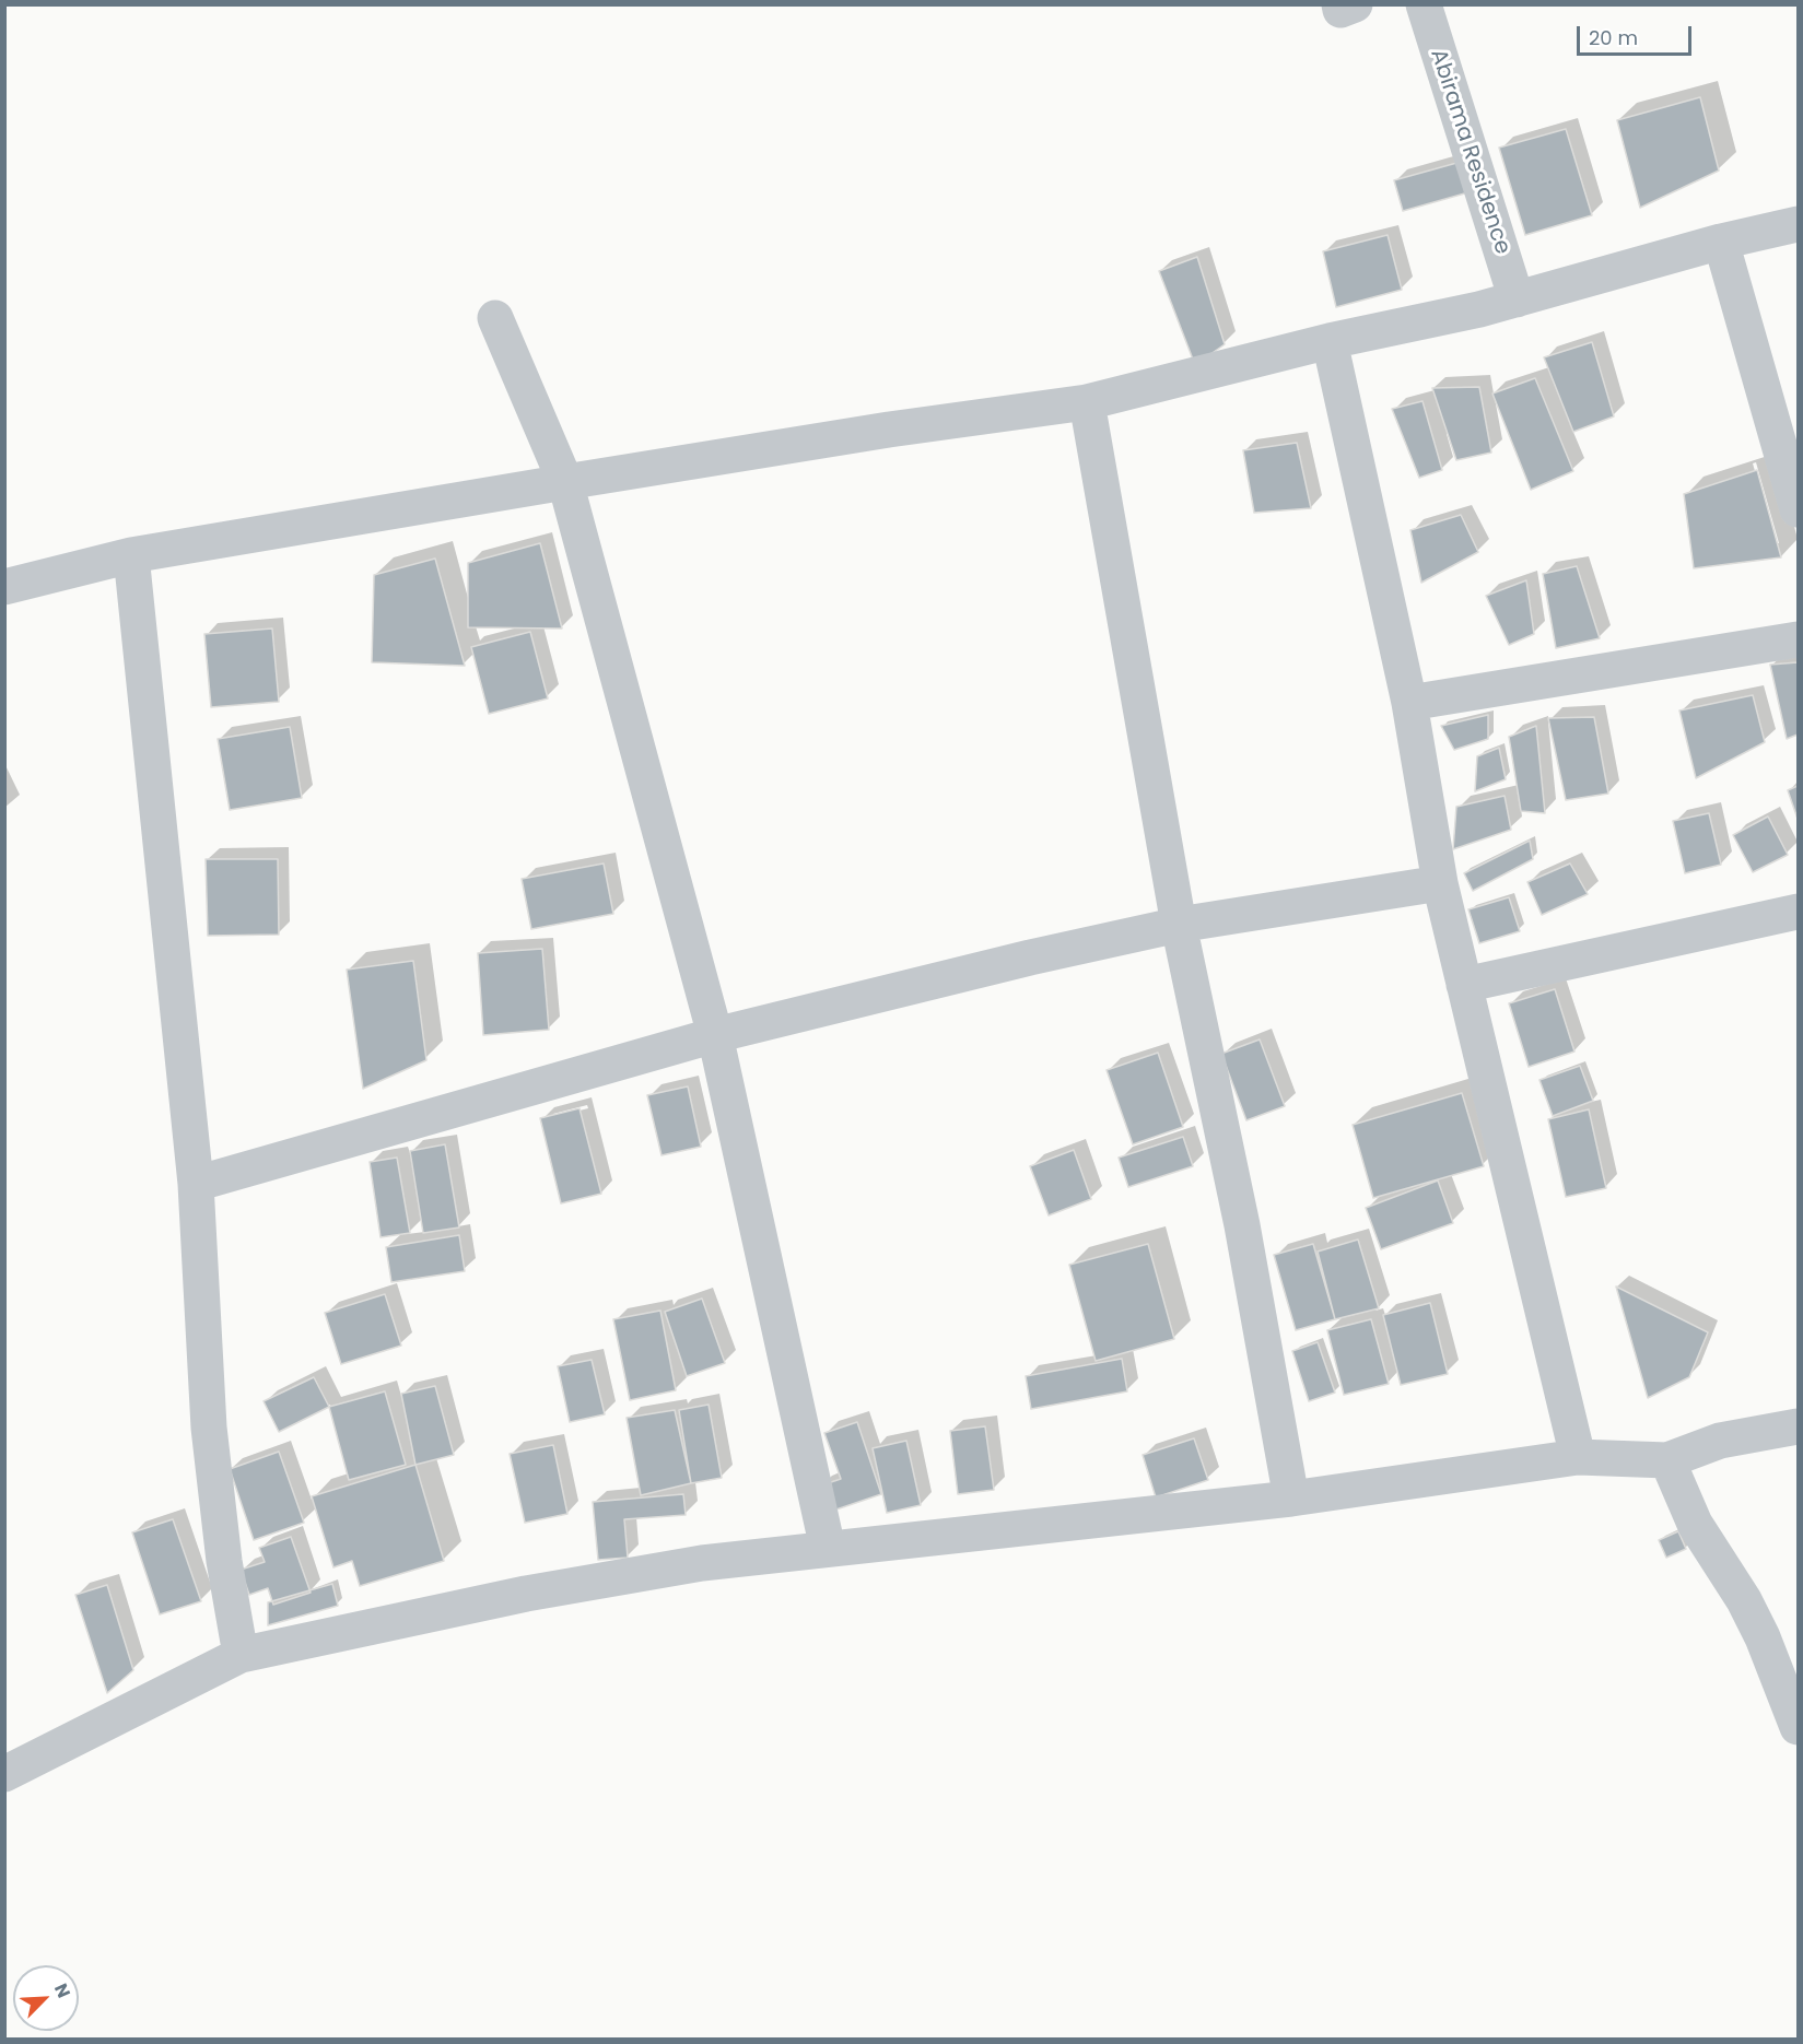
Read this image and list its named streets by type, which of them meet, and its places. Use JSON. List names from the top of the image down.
{
  "streets": {
    "street": ["Abirama Residence"]
  },
  "scale_bar": "20 m",
  "north": "top right"
}
